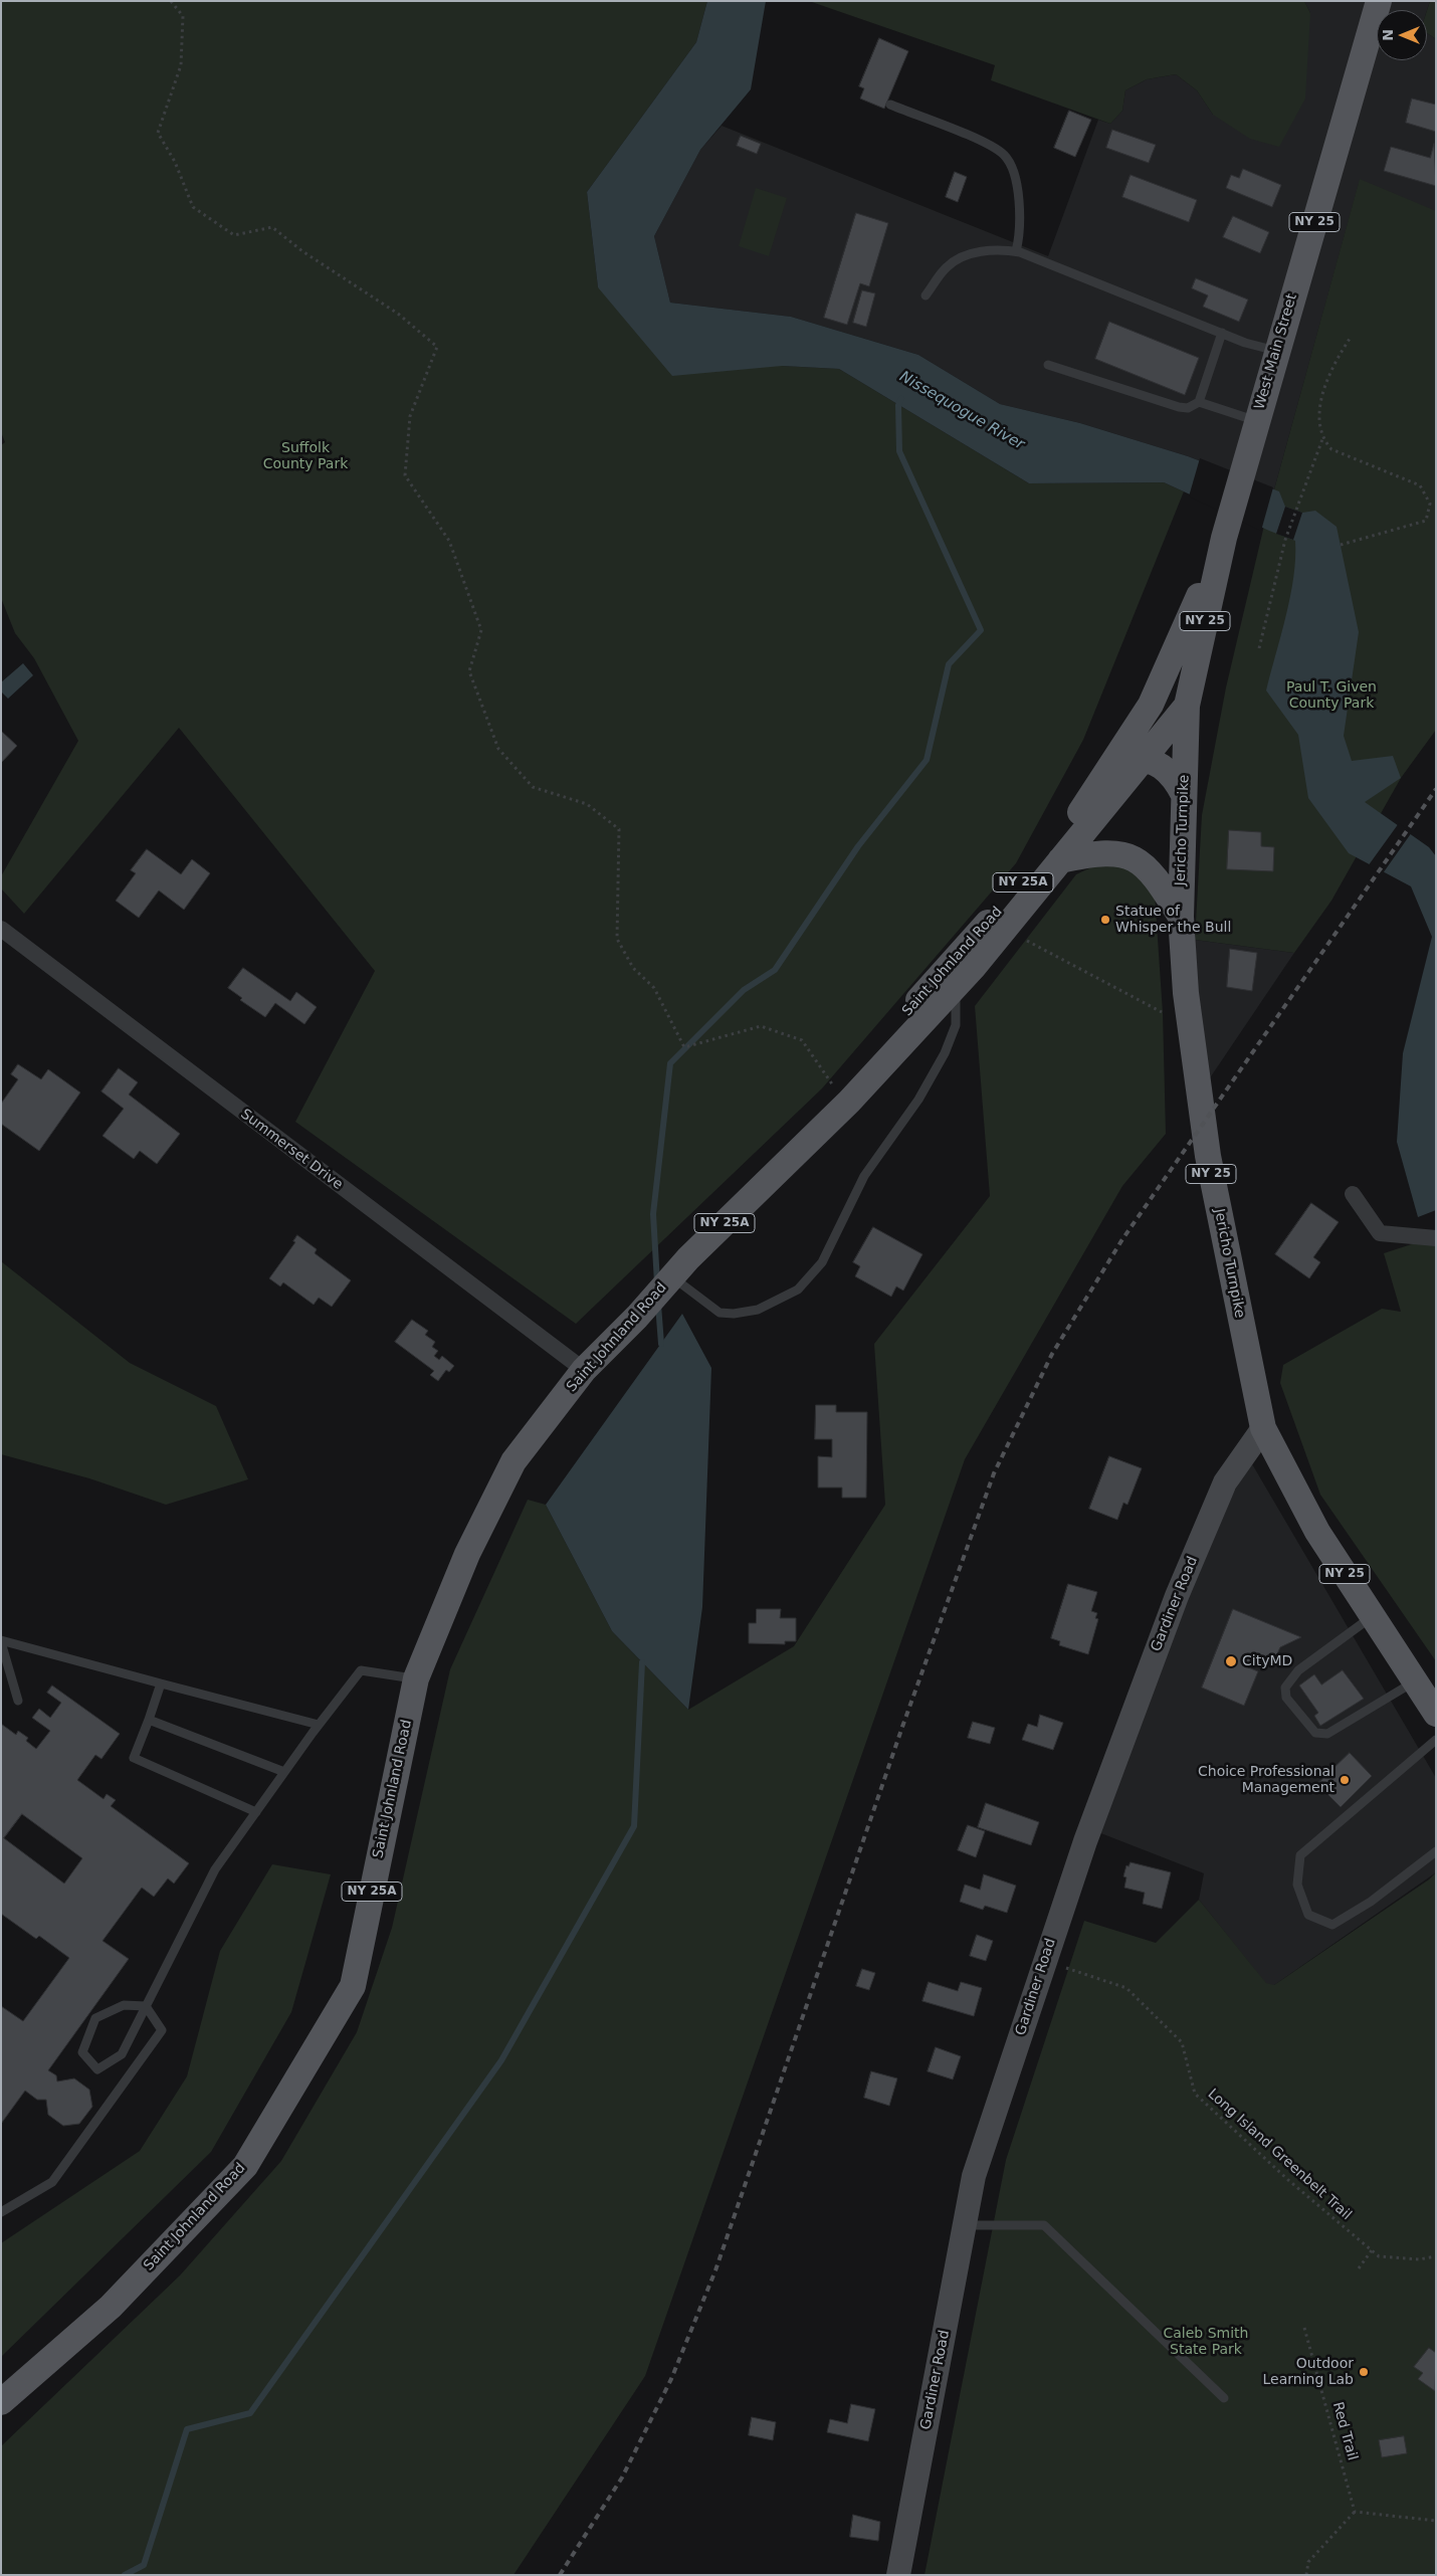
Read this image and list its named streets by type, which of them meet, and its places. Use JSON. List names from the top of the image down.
{
  "streets": {
    "main road": [
      "NY 25",
      "West Main Street",
      "Jericho Turnpike",
      "NY 25A",
      "Saint Johnland Road",
      "Gardiner Road"
    ],
    "street": ["Summerset Drive"],
    "path": ["Long Island Greenbelt Trail", "Red Trail"]
  },
  "crossings": [
    ["West Main Street", "Jericho Turnpike"],
    ["West Main Street", "Saint Johnland Road"],
    ["Jericho Turnpike", "Saint Johnland Road"],
    ["Jericho Turnpike", "Gardiner Road"],
    ["Saint Johnland Road", "Summerset Drive"],
    ["Gardiner Road", "Long Island Greenbelt Trail"]
  ],
  "water": ["Nissequogue River"],
  "parks": ["Suffolk County Park", "Paul T. Given County Park", "Caleb Smith State Park"],
  "places": [
    "Statue of Whisper the Bull",
    "CityMD",
    "Choice Professional Management",
    "Outdoor Learning Lab"
  ],
  "north": "left"
}
